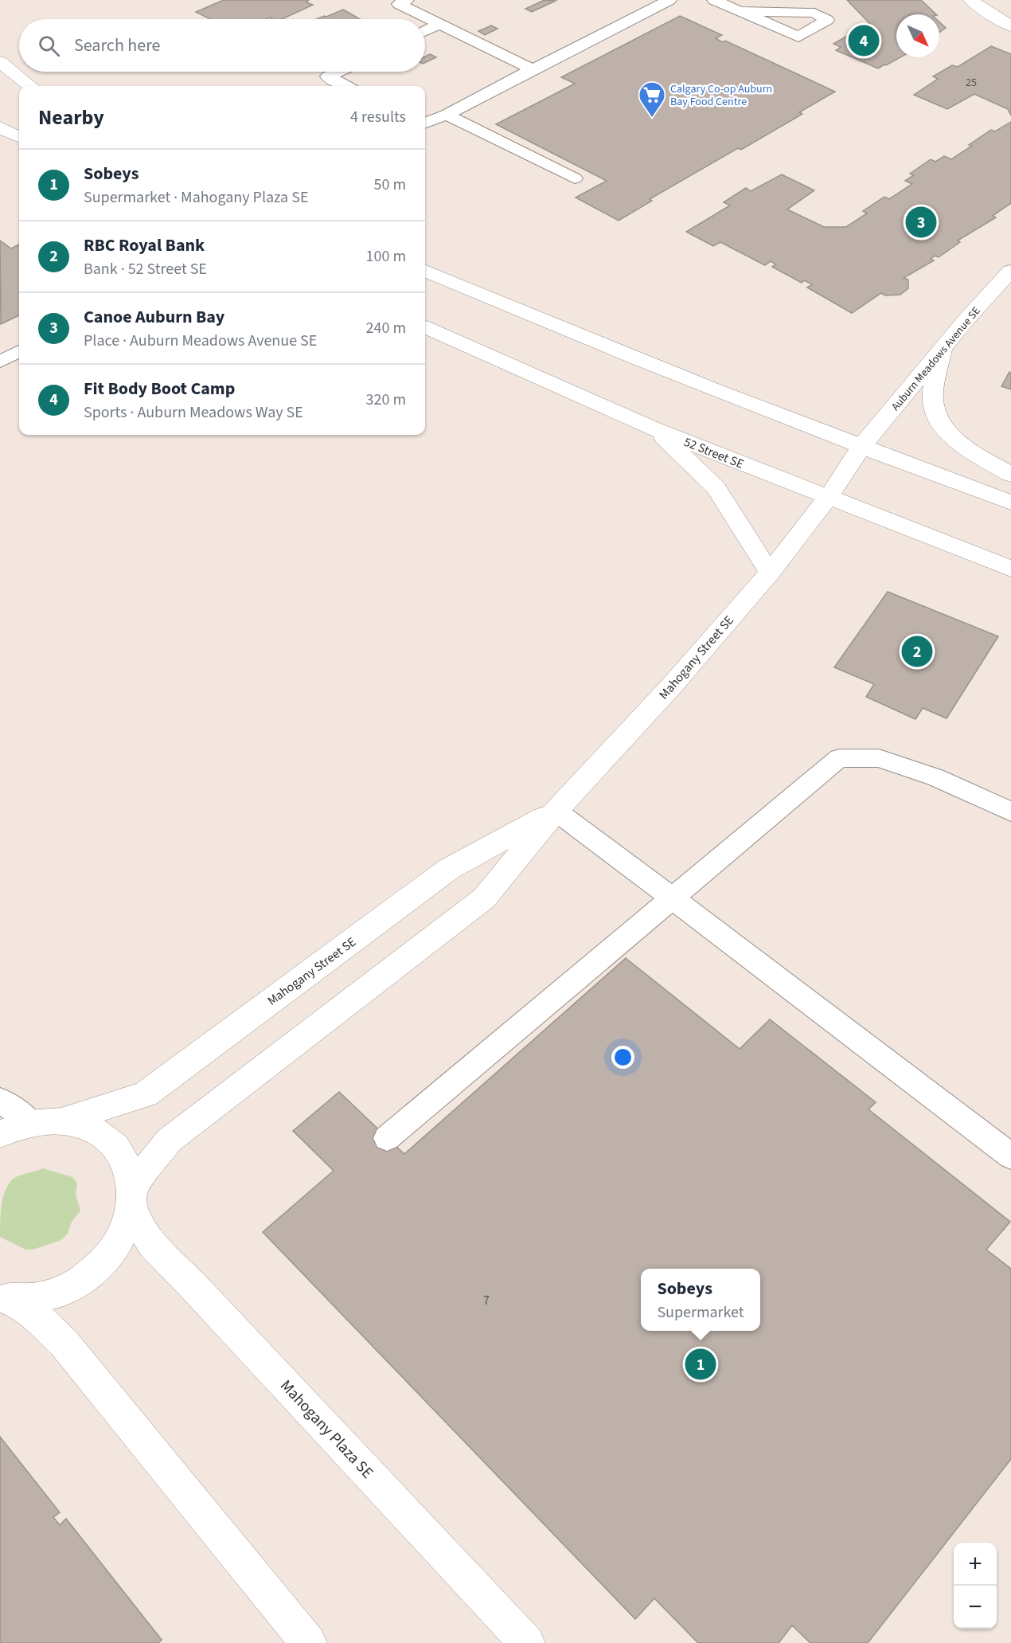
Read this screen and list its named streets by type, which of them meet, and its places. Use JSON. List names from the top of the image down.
{
  "streets": {
    "street": [
      "Auburn Meadows Avenue SE",
      "52 Street SE",
      "Mahogany Street SE",
      "Mahogany Plaza SE"
    ]
  },
  "crossings": [
    ["Auburn Meadows Avenue SE", "52 Street SE"],
    ["Auburn Meadows Avenue SE", "Mahogany Street SE"],
    ["52 Street SE", "Mahogany Street SE"],
    ["Mahogany Street SE", "Mahogany Plaza SE"]
  ],
  "places": {
    "supermarket": ["Calgary Co-op Auburn Bay Food Centre"]
  },
  "house_numbers": ["25", "7"],
  "north": "bottom right",
  "page": {
    "search": "Search here",
    "pins": [
      "4",
      "3",
      "2",
      "1"
    ],
    "heading": ["Nearby", "4 results"],
    "list": [
      {
        "mark": "1",
        "name": "Sobeys",
        "note": "Supermarket · Mahogany Plaza SE",
        "value": "50 m"
      },
      {
        "mark": "2",
        "name": "RBC Royal Bank",
        "note": "Bank · 52 Street SE",
        "value": "100 m"
      },
      {
        "mark": "3",
        "name": "Canoe Auburn Bay",
        "note": "Place · Auburn Meadows Avenue SE",
        "value": "240 m"
      },
      {
        "mark": "4",
        "name": "Fit Body Boot Camp",
        "note": "Sports · Auburn Meadows Way SE",
        "value": "320 m"
      }
    ],
    "popup": ["Sobeys", "Supermarket"],
    "map_buttons": ["+", "−"]
  }
}
